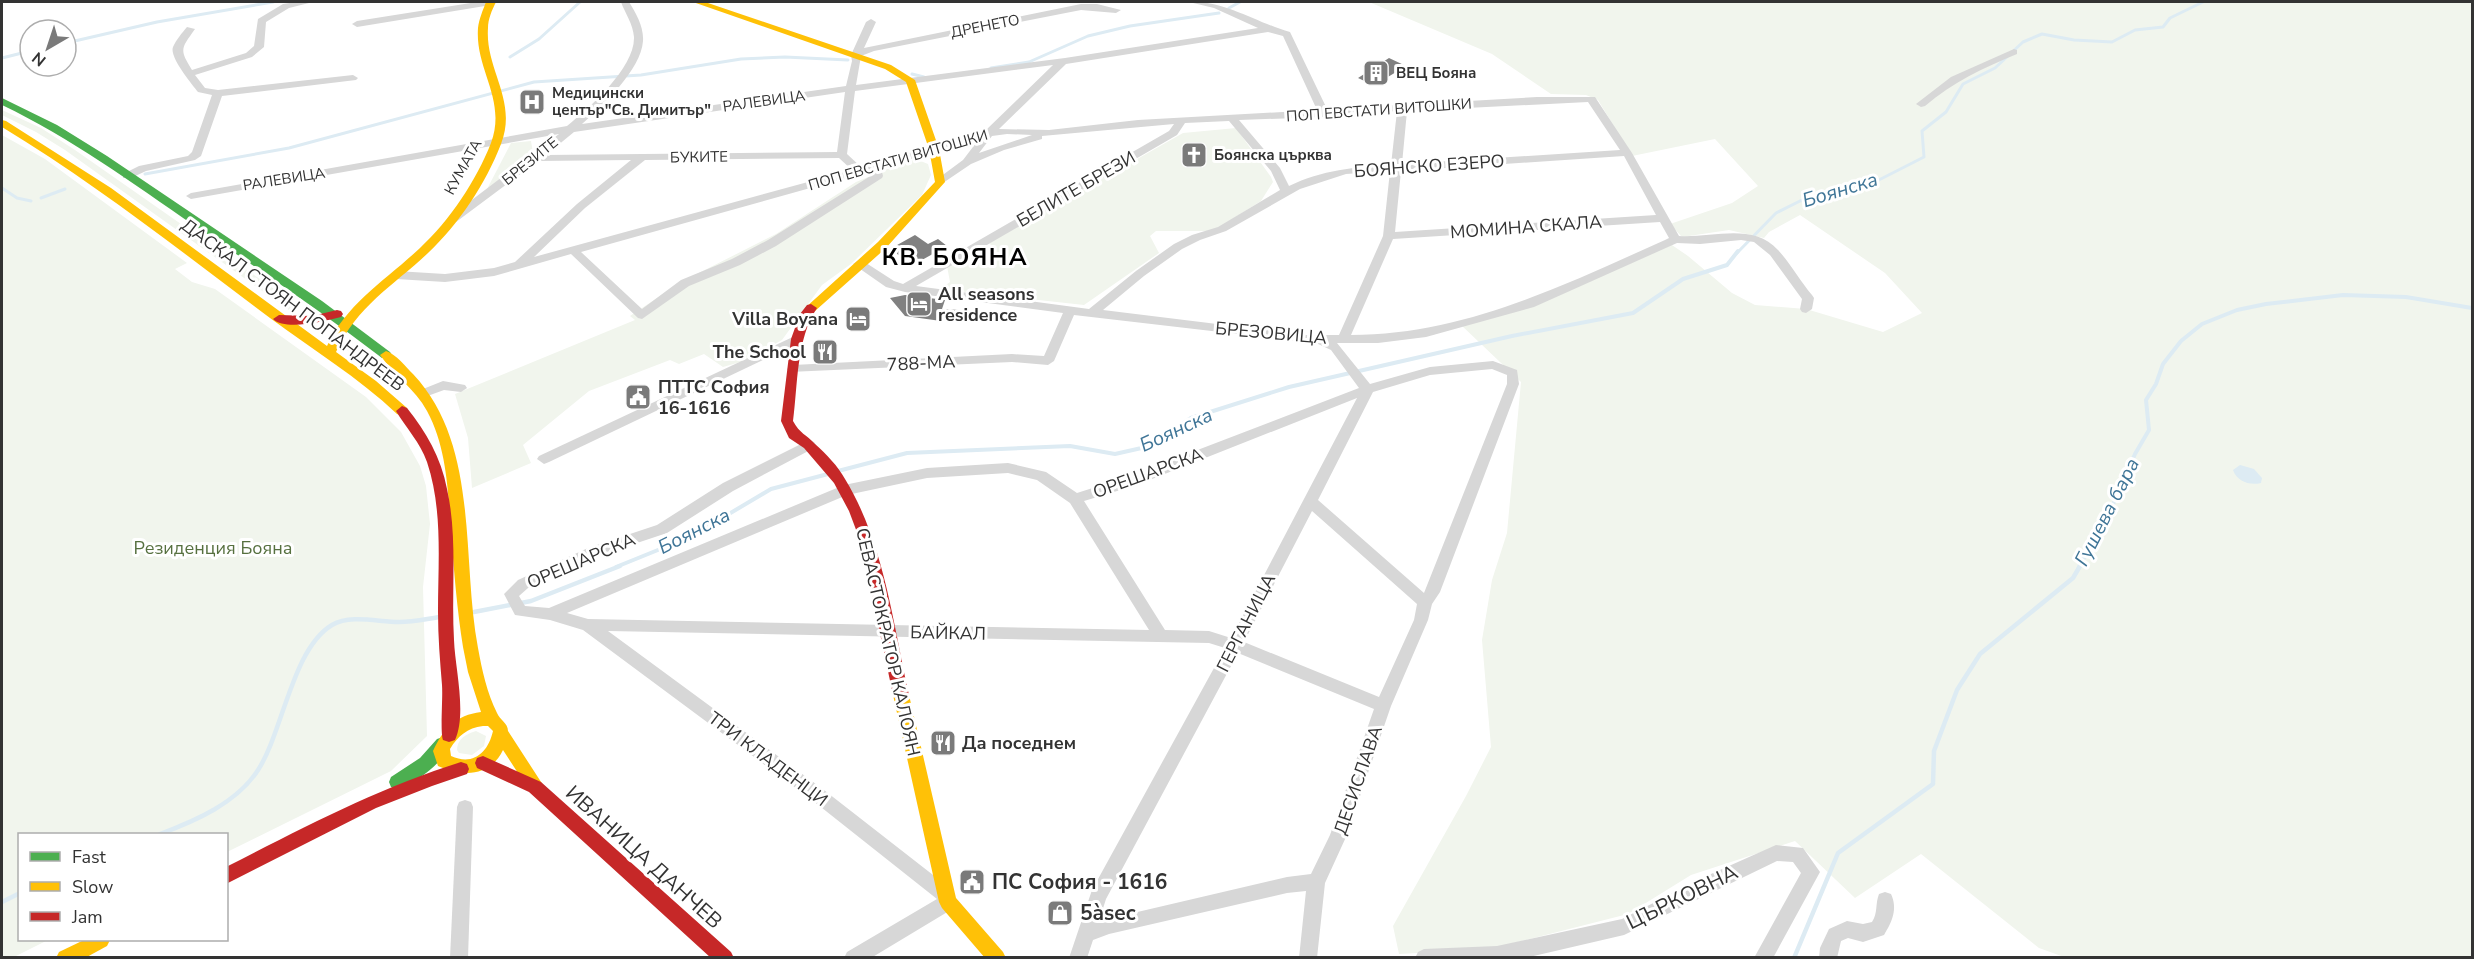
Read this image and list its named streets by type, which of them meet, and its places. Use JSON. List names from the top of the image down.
{
  "streets": {
    "main road": [
      "КУМАТА",
      "ДАСКАЛ СТОЯН ПОПАНДРЕЕВ",
      "СЕВАСТОКРАТОР КАЛОЯН",
      "ИВАНИЦА ДАНЧЕВ"
    ],
    "street": [
      "ДРЕНЕТО",
      "РАЛЕВИЦА",
      "ПОП ЕВСТАТИ ВИТОШКИ",
      "БУКИТЕ",
      "БРЕЗИТЕ",
      "БОЯНСКО ЕЗЕРО",
      "БЕЛИТЕ БРЕЗИ",
      "МОМИНА СКАЛА",
      "БРЕЗОВИЦА",
      "788-МА",
      "ОРЕШАРСКА",
      "ГЕРГАНИЦА",
      "БАЙКАЛ",
      "ТРИ КЛАДЕНЦИ",
      "ДЕСИСЛАВА",
      "ЦЪРКОВНА"
    ]
  },
  "crossings": [
    ["РАЛЕВИЦА", "БРЕЗИТЕ"],
    ["РАЛЕВИЦА", "КУМАТА"],
    ["ПОП ЕВСТАТИ ВИТОШКИ", "БОЯНСКО ЕЗЕРО"],
    ["ПОП ЕВСТАТИ ВИТОШКИ", "КУМАТА"],
    ["ПОП ЕВСТАТИ ВИТОШКИ", "БЕЛИТЕ БРЕЗИ"],
    ["БУКИТЕ", "БРЕЗИТЕ"],
    ["БРЕЗИТЕ", "КУМАТА"],
    ["БОЯНСКО ЕЗЕРО", "БРЕЗОВИЦА"],
    ["КУМАТА", "ДАСКАЛ СТОЯН ПОПАНДРЕЕВ"],
    ["БЕЛИТЕ БРЕЗИ", "БРЕЗОВИЦА"],
    ["ДАСКАЛ СТОЯН ПОПАНДРЕЕВ", "ИВАНИЦА ДАНЧЕВ"],
    ["БРЕЗОВИЦА", "788-МА"],
    ["БРЕЗОВИЦА", "СЕВАСТОКРАТОР КАЛОЯН"],
    ["788-МА", "СЕВАСТОКРАТОР КАЛОЯН"],
    ["ОРЕШАРСКА", "ГЕРГАНИЦА"],
    ["ОРЕШАРСКА", "БАЙКАЛ"],
    ["ОРЕШАРСКА", "СЕВАСТОКРАТОР КАЛОЯН"],
    ["ОРЕШАРСКА", "ДЕСИСЛАВА"],
    ["ГЕРГАНИЦА", "БАЙКАЛ"],
    ["БАЙКАЛ", "СЕВАСТОКРАТОР КАЛОЯН"],
    ["БАЙКАЛ", "ТРИ КЛАДЕНЦИ"],
    ["БАЙКАЛ", "ДЕСИСЛАВА"],
    ["СЕВАСТОКРАТОР КАЛОЯН", "ТРИ КЛАДЕНЦИ"]
  ],
  "districts": ["КВ. БОЯНА"],
  "water": ["Боянска", "Гушева бара"],
  "parks": ["Резиденция Бояна"],
  "places": {
    "building": ["ВЕЦ Бояна"],
    "hospital": ["Медицински център\"Св. Димитър\""],
    "church": ["Боянска църква"],
    "hotel": ["All seasons residence", "Villa Boyana"],
    "restaurant": ["The School", "Да поседнем"],
    "public building": ["ПТТС София 16-1616", "ПС София - 1616"],
    "shop": ["5àsec"]
  },
  "legend": ["Fast", "Slow", "Jam"],
  "north": "bottom left"
}
